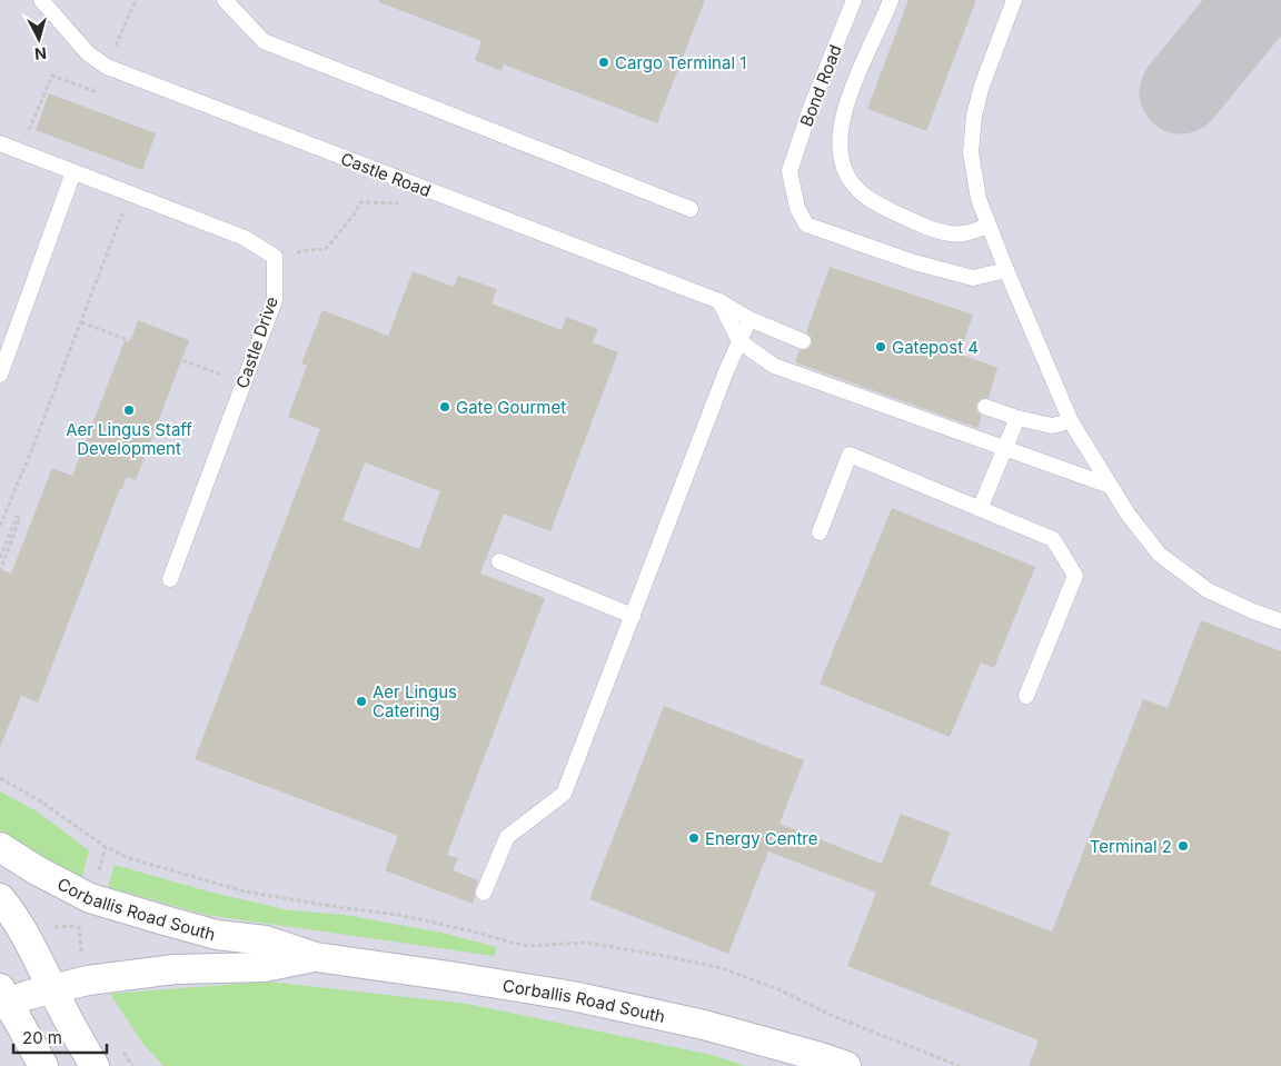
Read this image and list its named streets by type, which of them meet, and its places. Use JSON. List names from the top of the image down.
{
  "streets": {
    "street": ["Corballis Road South"],
    "lane": ["Bond Road", "Castle Road", "Castle Drive"]
  },
  "places": [
    "Cargo Terminal 1",
    "Gatepost 4",
    "Gate Gourmet",
    "Aer Lingus Staff Development",
    "Aer Lingus Catering",
    "Energy Centre",
    "Terminal 2"
  ],
  "scale_bar": "20 m",
  "north": "bottom"
}
